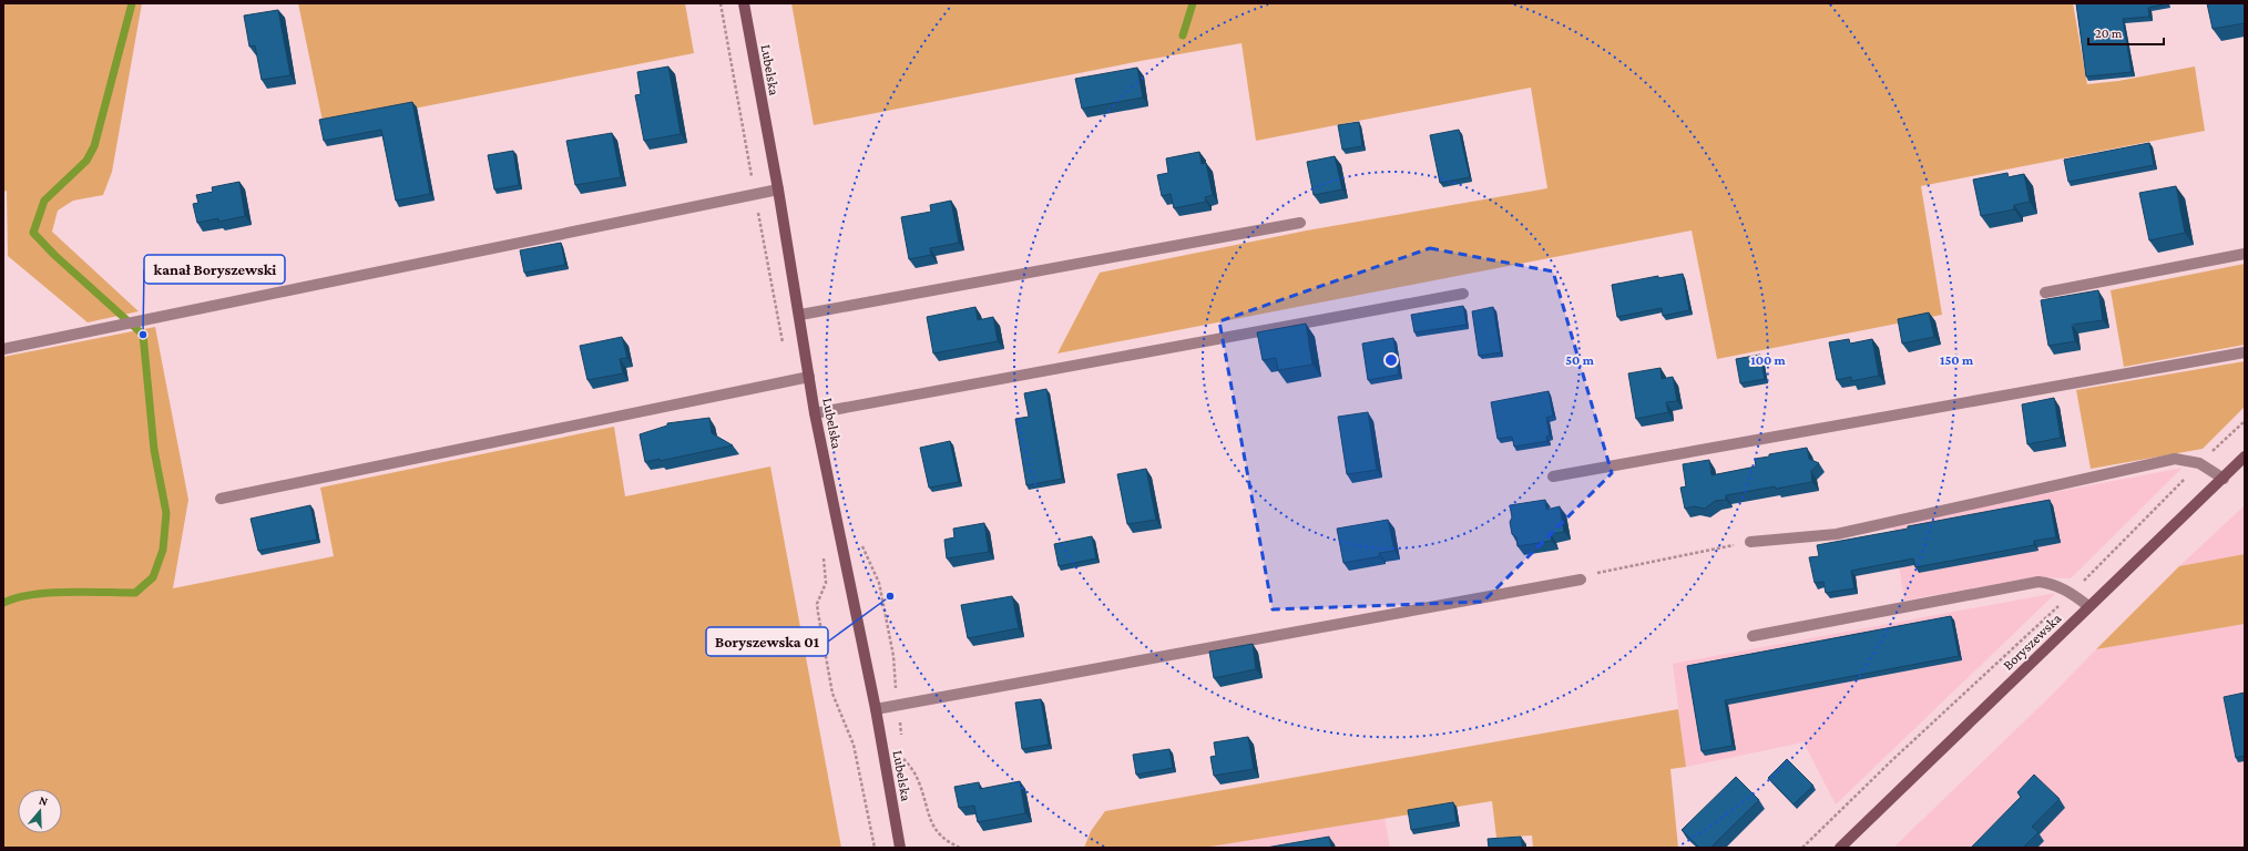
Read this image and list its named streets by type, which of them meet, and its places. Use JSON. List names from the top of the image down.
{
  "streets": {
    "street": ["Lubelska", "Boryszewska"]
  },
  "places": ["kanał Boryszewski", "Boryszewska 01"],
  "scale_bar": "20 m",
  "north": "top",
  "rings": ["50 m", "100 m", "150 m"]
}
